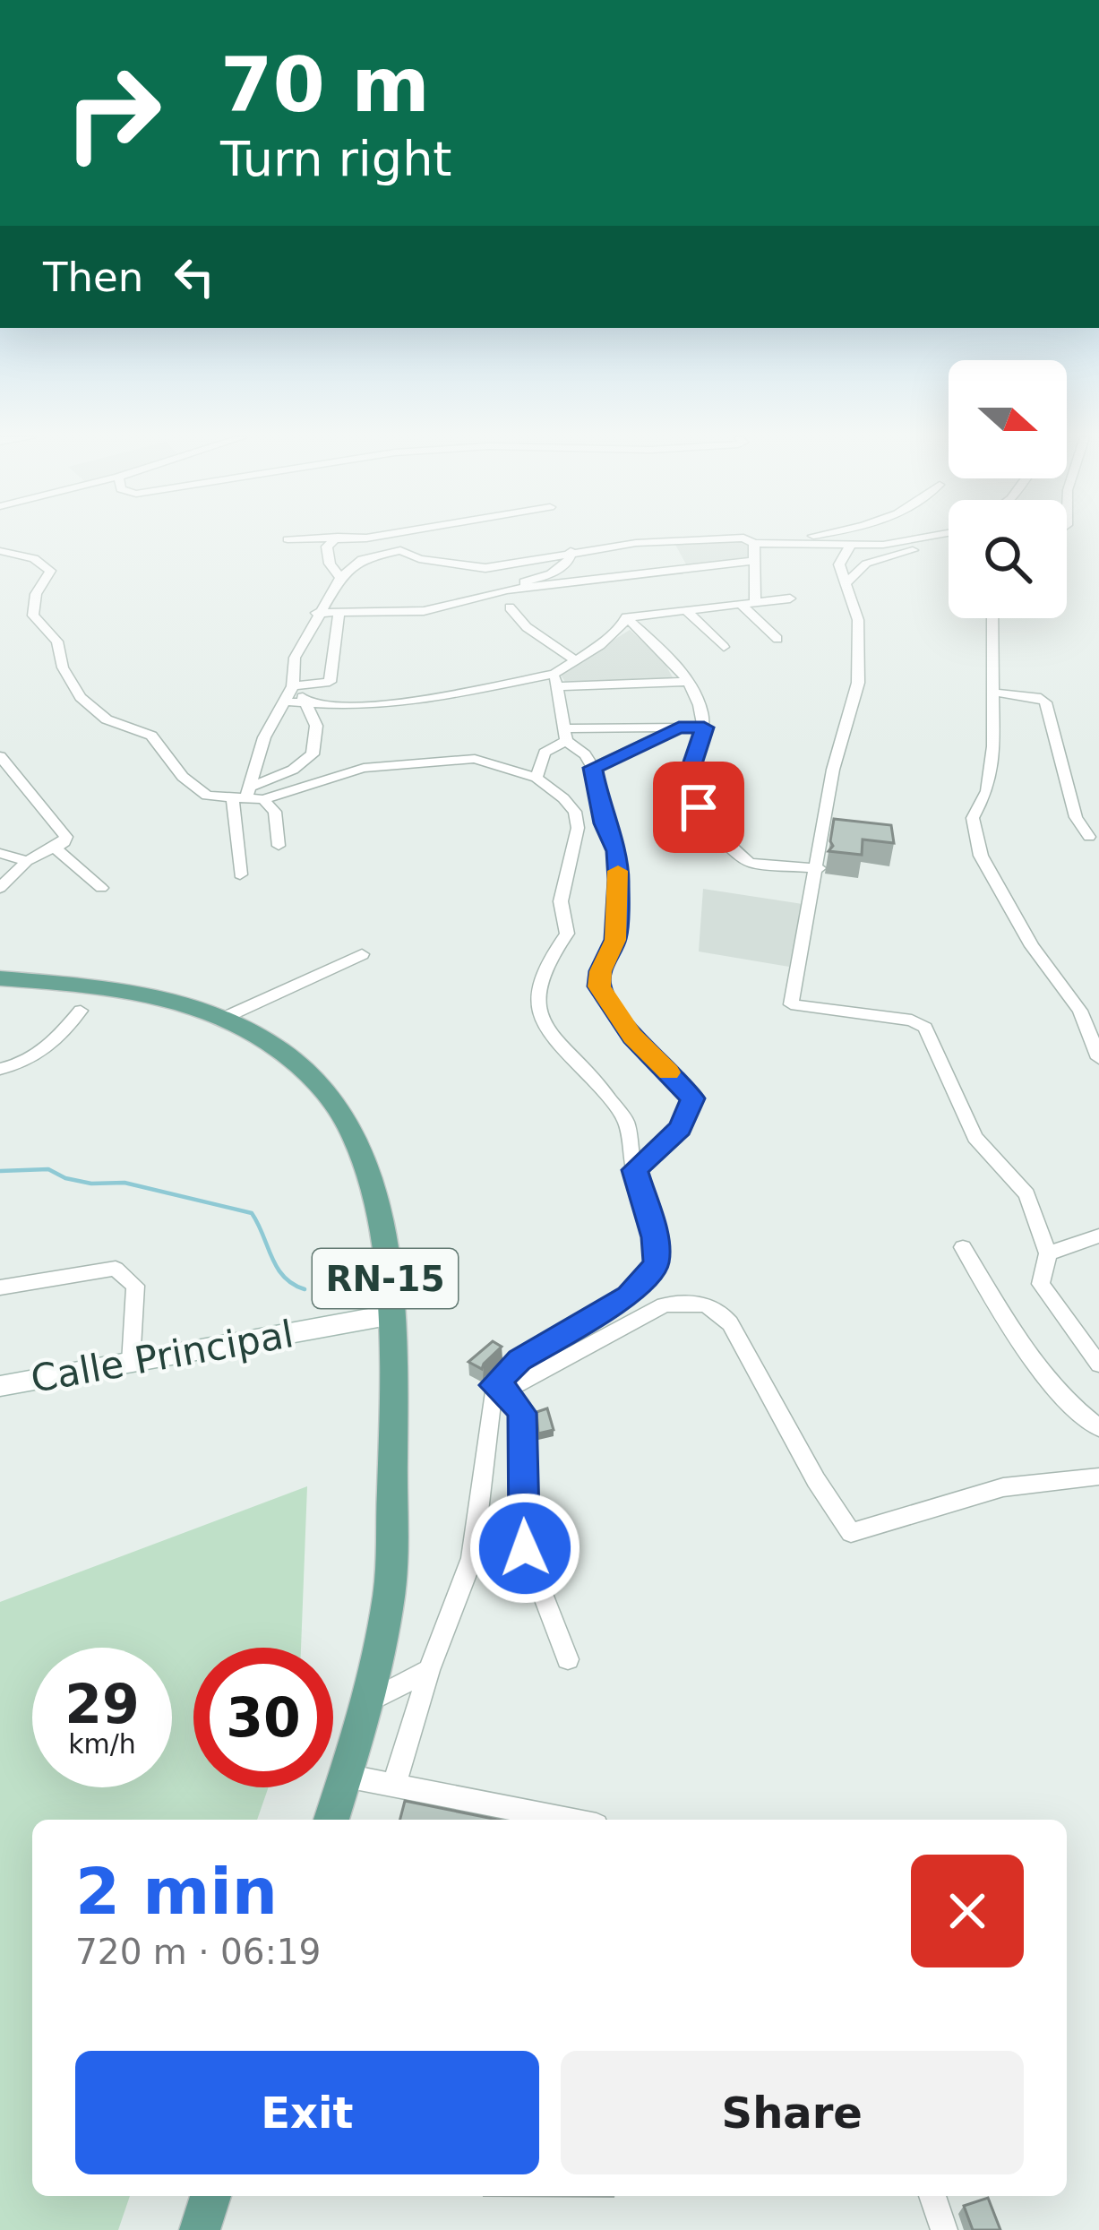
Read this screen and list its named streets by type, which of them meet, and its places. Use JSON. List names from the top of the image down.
{
  "streets": {
    "main road": ["RN-15"],
    "street": ["Calle Principal"]
  },
  "crossings": [
    ["RN-15", "Calle Principal"]
  ],
  "north": "right",
  "page": {
    "turn": ["70 m", "Turn right"],
    "then": "Then",
    "speed": "29 km/h",
    "limit": "30",
    "heading": ["2 min", "720 m · 06:19"],
    "buttons": ["Exit", "Share"]
  }
}
